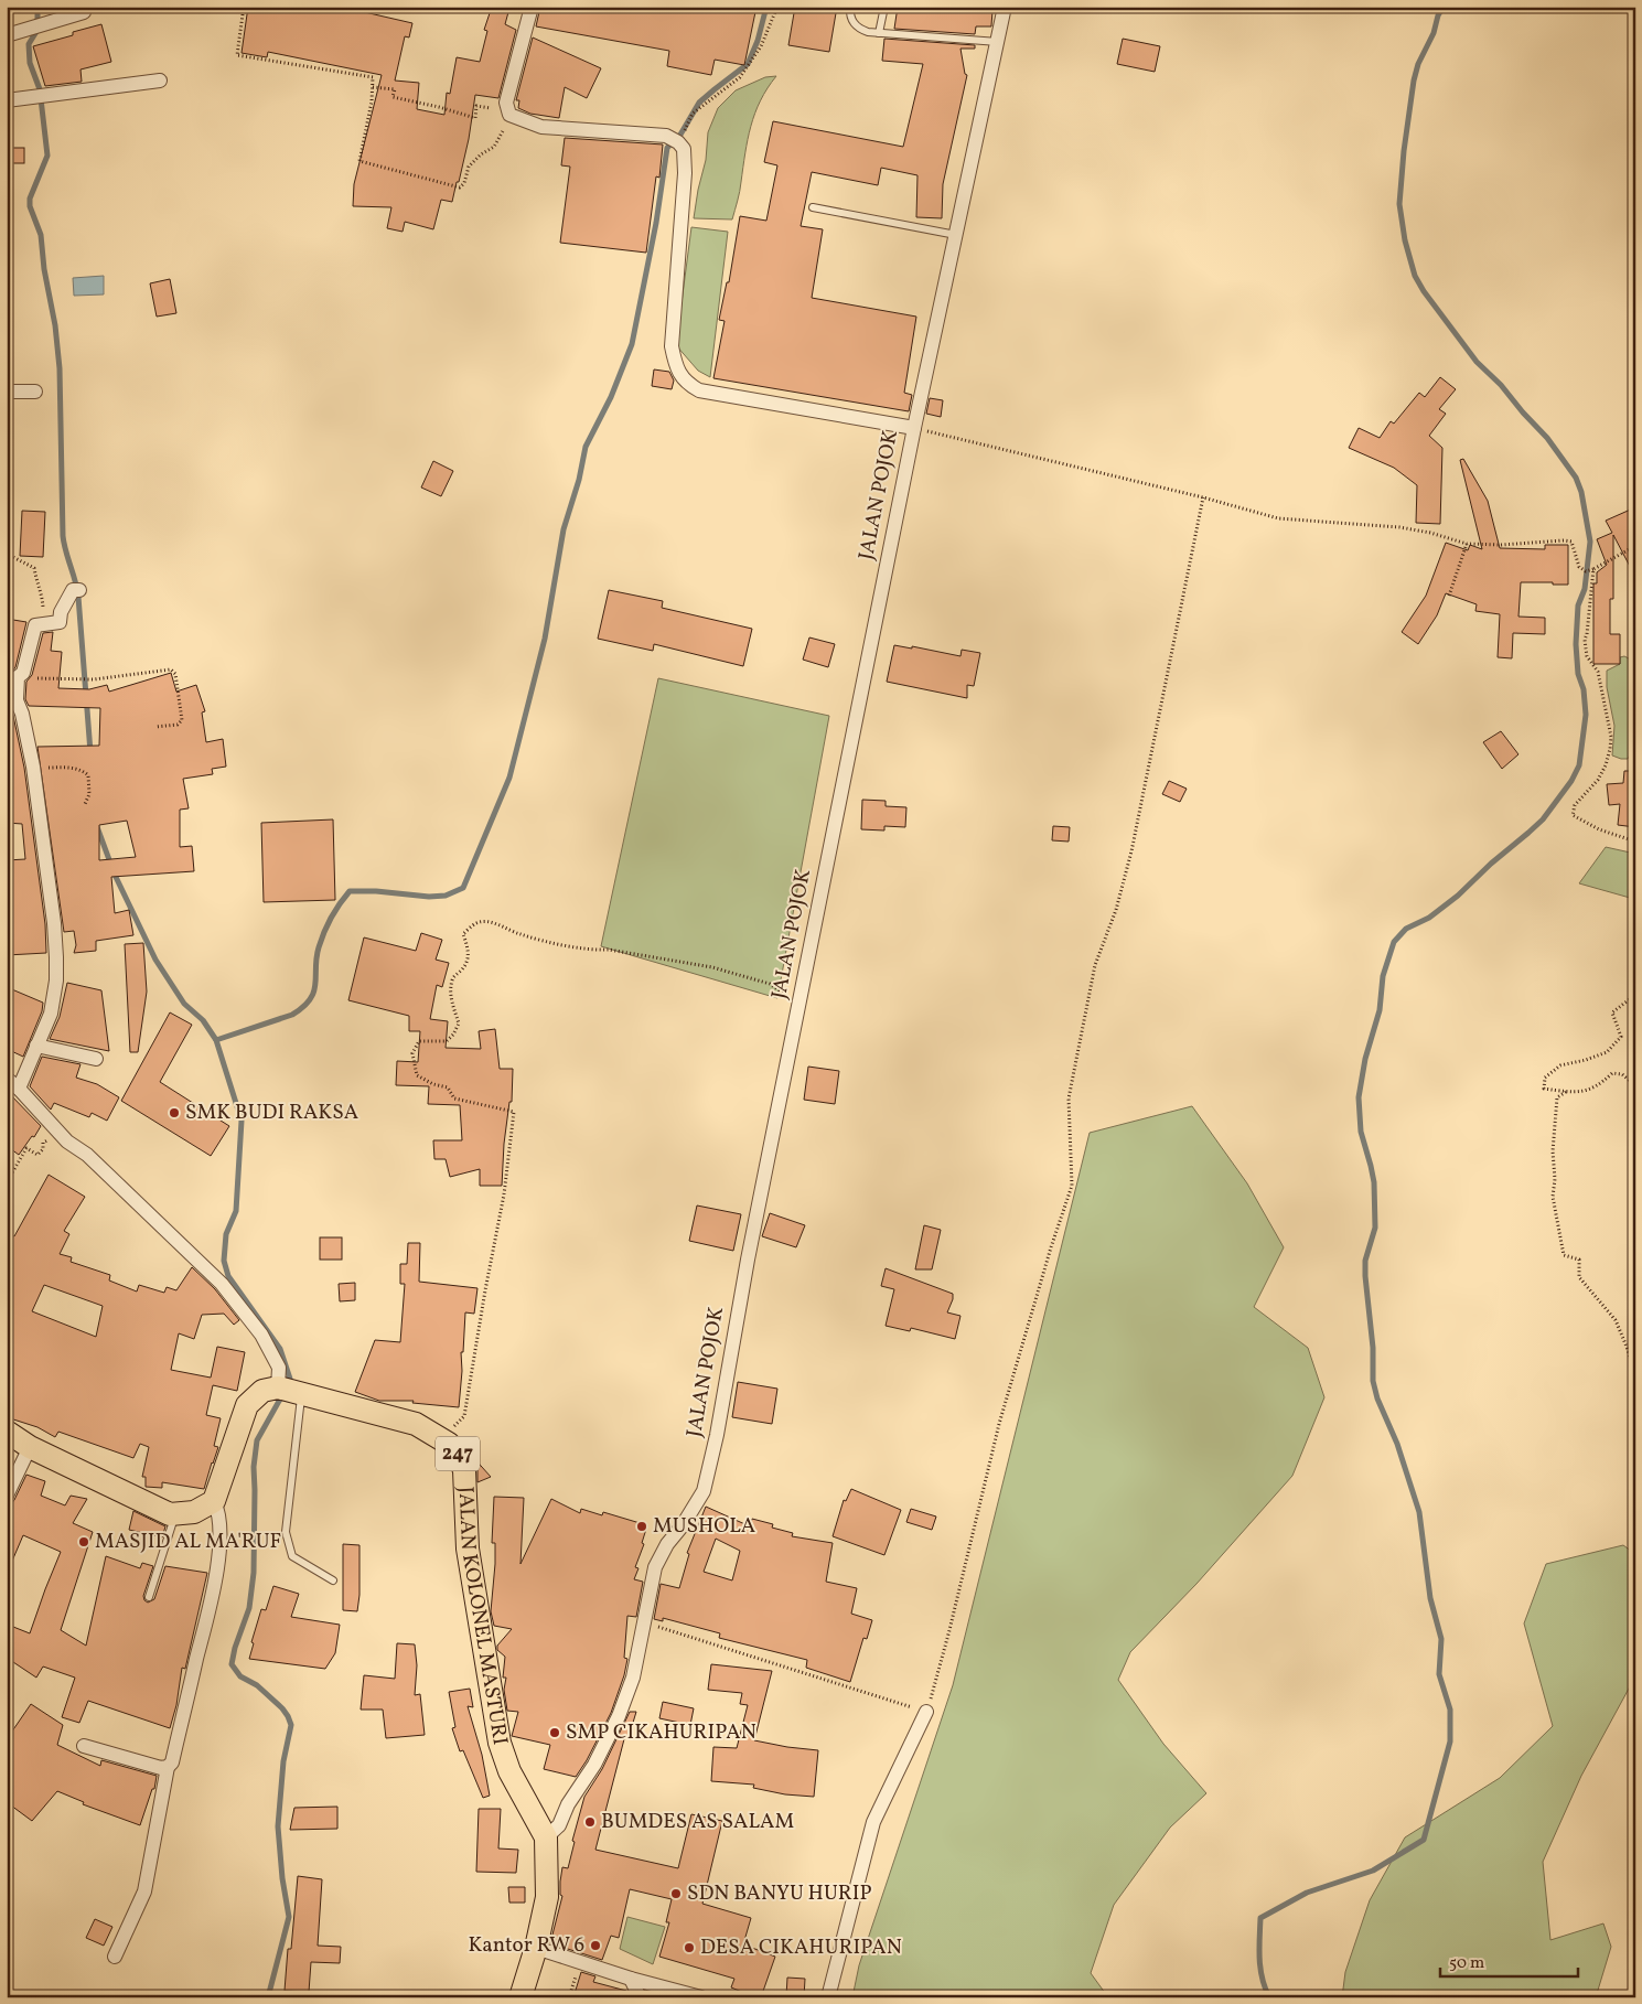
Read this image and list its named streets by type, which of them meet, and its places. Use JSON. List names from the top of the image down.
{
  "streets": {
    "main road": ["247", "JALAN KOLONEL MASTURI"],
    "street": ["JALAN POJOK"]
  },
  "crossings": [
    ["JALAN POJOK", "JALAN KOLONEL MASTURI"]
  ],
  "places": [
    "SMK BUDI RAKSA",
    "MUSHOLA",
    "MASJID AL MA'RUF",
    "SMP CIKAHURIPAN",
    "BUMDES AS SALAM",
    "SDN BANYU HURIP",
    "Kantor RW 6",
    "DESA CIKAHURIPAN"
  ],
  "scale_bar": "50 m"
}
